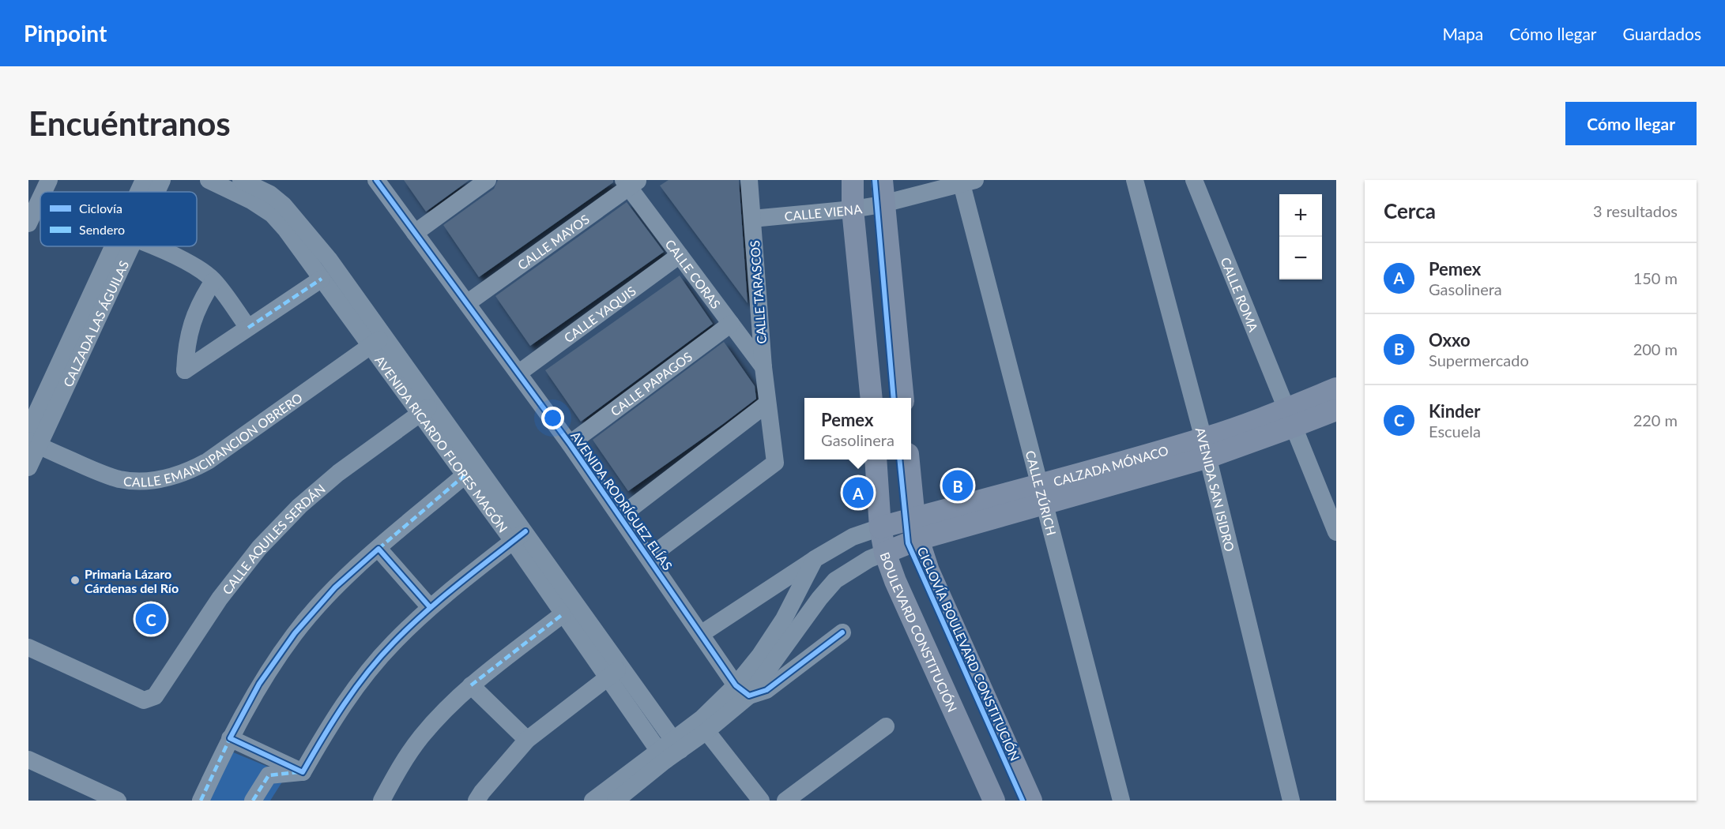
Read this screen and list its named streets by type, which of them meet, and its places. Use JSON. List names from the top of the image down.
{
  "streets": {
    "main road": ["CALZADA MÓNACO", "BOULEVARD CONSTITUCIÓN"],
    "street": [
      "CALLE VIENA",
      "CALLE MAYOS",
      "CALLE CORAS",
      "CALLE TARASCOS",
      "CALLE ROMA",
      "CALLE YAQUIS",
      "CALZADA LAS ÁGUILAS",
      "CALLE PAPAGOS",
      "CALLE EMANCIPANCION OBRERO",
      "AVENIDA RICARDO FLORES MAGÓN",
      "AVENIDA SAN ISIDRO",
      "CALLE ZÚRICH",
      "AVENIDA RODRÍGUEZ ELÍAS",
      "CALLE AQUILES SERDÁN"
    ],
    "cycle path": ["CICLOVÍA BOULEVARD CONSTITUCIÓN"]
  },
  "crossings": [
    ["CALLE VIENA", "CALLE TARASCOS"],
    ["CALLE VIENA", "CALLE ZÚRICH"],
    ["CALLE MAYOS", "CALLE CORAS"],
    ["CALLE MAYOS", "AVENIDA RODRÍGUEZ ELÍAS"],
    ["CALLE CORAS", "CALLE TARASCOS"],
    ["CALLE CORAS", "CALLE YAQUIS"],
    ["CALLE CORAS", "CALLE PAPAGOS"],
    ["CALLE TARASCOS", "AVENIDA RODRÍGUEZ ELÍAS"],
    ["CALLE ROMA", "CALZADA MÓNACO"],
    ["CALLE YAQUIS", "AVENIDA RODRÍGUEZ ELÍAS"],
    ["CALZADA LAS ÁGUILAS", "CALLE EMANCIPANCION OBRERO"],
    ["CALLE PAPAGOS", "AVENIDA RODRÍGUEZ ELÍAS"],
    ["CALLE EMANCIPANCION OBRERO", "AVENIDA RICARDO FLORES MAGÓN"],
    ["AVENIDA RICARDO FLORES MAGÓN", "CALLE AQUILES SERDÁN"],
    ["CALZADA MÓNACO", "AVENIDA SAN ISIDRO"],
    ["CALZADA MÓNACO", "CALLE ZÚRICH"],
    ["CALZADA MÓNACO", "BOULEVARD CONSTITUCIÓN"]
  ],
  "places": ["Primaria Lázaro Cárdenas del Río"],
  "legend": ["Ciclovía", "Sendero"],
  "page": {
    "header": "Pinpoint",
    "nav": ["Mapa", "Cómo llegar", "Guardados"],
    "buttons": "Cómo llegar",
    "title": "Encuéntranos",
    "heading": ["Cerca", "3 resultados"],
    "map_buttons": ["+", "−"],
    "list": [
      {
        "mark": "A",
        "name": "Pemex",
        "note": "Gasolinera",
        "value": "150 m"
      },
      {
        "mark": "B",
        "name": "Oxxo",
        "note": "Supermercado",
        "value": "200 m"
      },
      {
        "mark": "C",
        "name": "Kinder",
        "note": "Escuela",
        "value": "220 m"
      }
    ],
    "popup": ["Pemex", "Gasolinera"],
    "pins": ["B", "A", "C"]
  }
}
